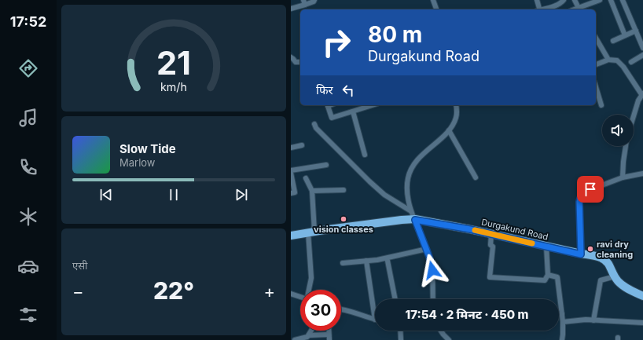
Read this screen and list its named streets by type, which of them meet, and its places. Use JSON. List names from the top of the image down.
{
  "streets": {
    "main road": ["Durgakund Road"]
  },
  "places": ["vision classes", "ravi dry cleaning"],
  "page": {
    "tabs": "17:52",
    "turn": ["80 m", "Durgakund Road"],
    "then": "फिर",
    "song": ["Slow Tide", "Marlow"],
    "tile": "एसी",
    "heat": ["−", "22°", "+"],
    "limit": "30",
    "trip": "17:54 · 2 मिनट · 450 m",
    "gauge": ["21", "km/h"]
  }
}
